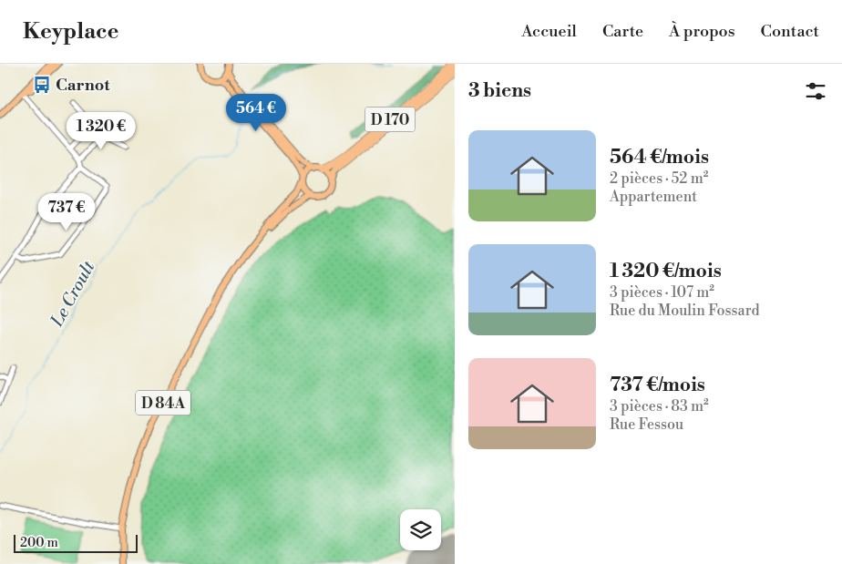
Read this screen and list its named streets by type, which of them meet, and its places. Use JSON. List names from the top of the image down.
{
  "streets": {
    "highway": ["D 170"],
    "main road": ["D 84A"]
  },
  "crossings": [
    ["D 170", "D 84A"]
  ],
  "water": ["Le Croult"],
  "places": {
    "bus stop": ["Carnot"]
  },
  "scale_bar": "200 m",
  "page": {
    "header": "Keyplace",
    "nav": [
      "Accueil",
      "Carte",
      "À propos",
      "Contact"
    ],
    "heading": "3 biens",
    "price": ["564 €", "1 320 €", "737 €"],
    "list": [
      {
        "name": "564 €/mois",
        "note": "2 pièces · 52 m² · Appartement"
      },
      {
        "name": "1 320 €/mois",
        "note": "3 pièces · 107 m² · Rue du Moulin Fossard"
      },
      {
        "name": "737 €/mois",
        "note": "3 pièces · 83 m² · Rue Fessou"
      }
    ],
    "scale": "200 m"
  }
}
